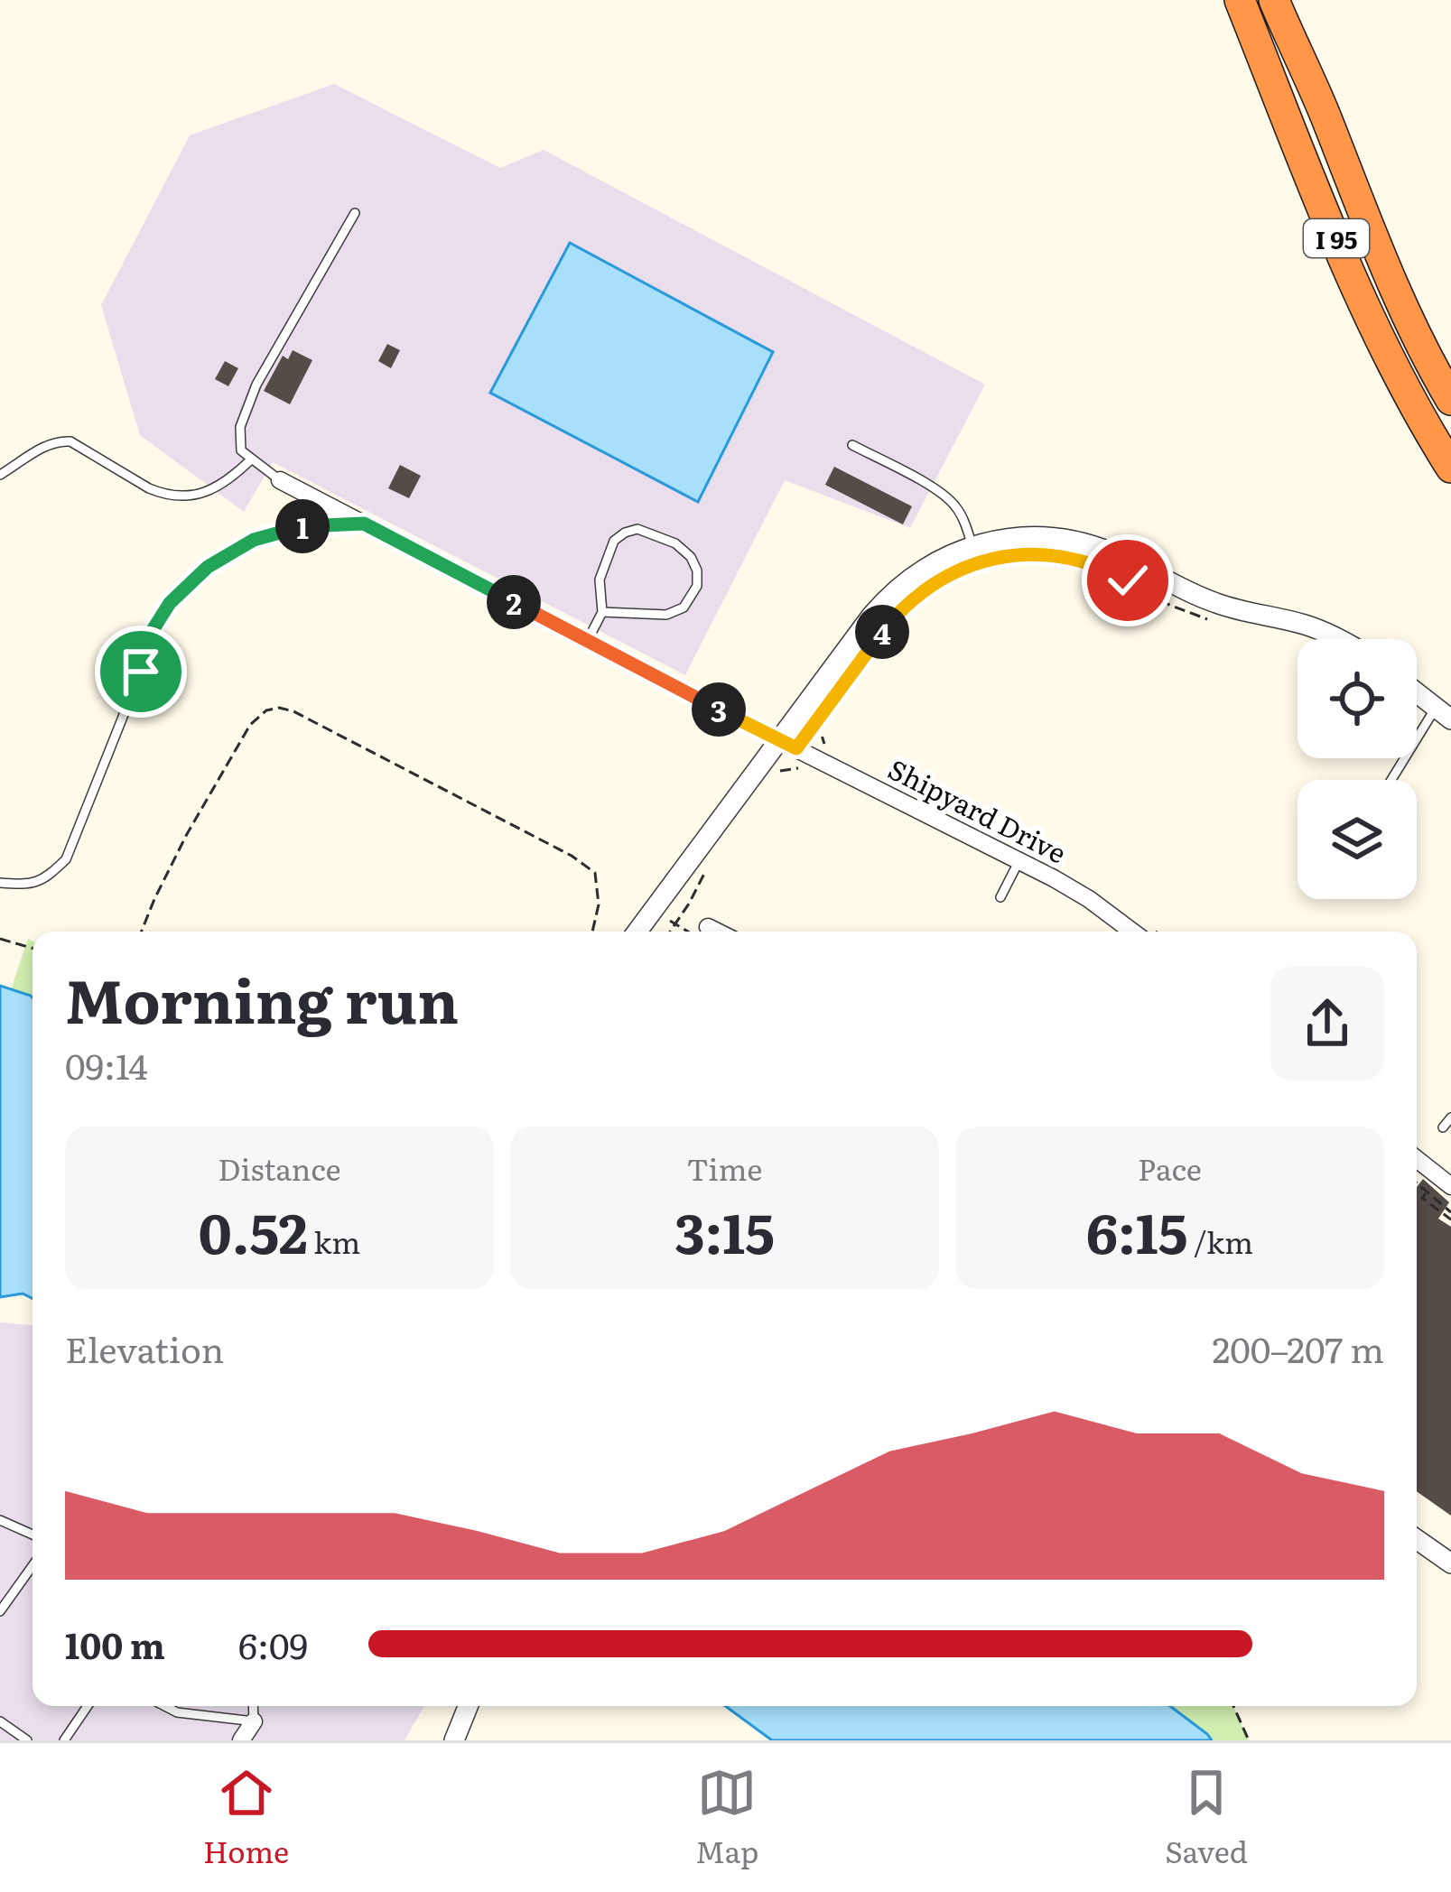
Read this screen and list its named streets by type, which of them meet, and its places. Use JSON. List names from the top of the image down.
{
  "streets": {
    "highway": ["I 95"],
    "street": ["Shipyard Drive"]
  },
  "page": {
    "pins": [
      "1",
      "2",
      "4",
      "3"
    ],
    "heading": ["Morning run", "09:14"],
    "stats": [
      ["Distance", "0.52 km"],
      ["Time", "3:15"],
      ["Pace", "6:15 /km"]
    ],
    "chart": ["Elevation", "200–207 m"],
    "list": [
      {
        "name": "100 m",
        "note": "6:09"
      }
    ],
    "tabs": ["Home", "Map", "Saved"]
  }
}
